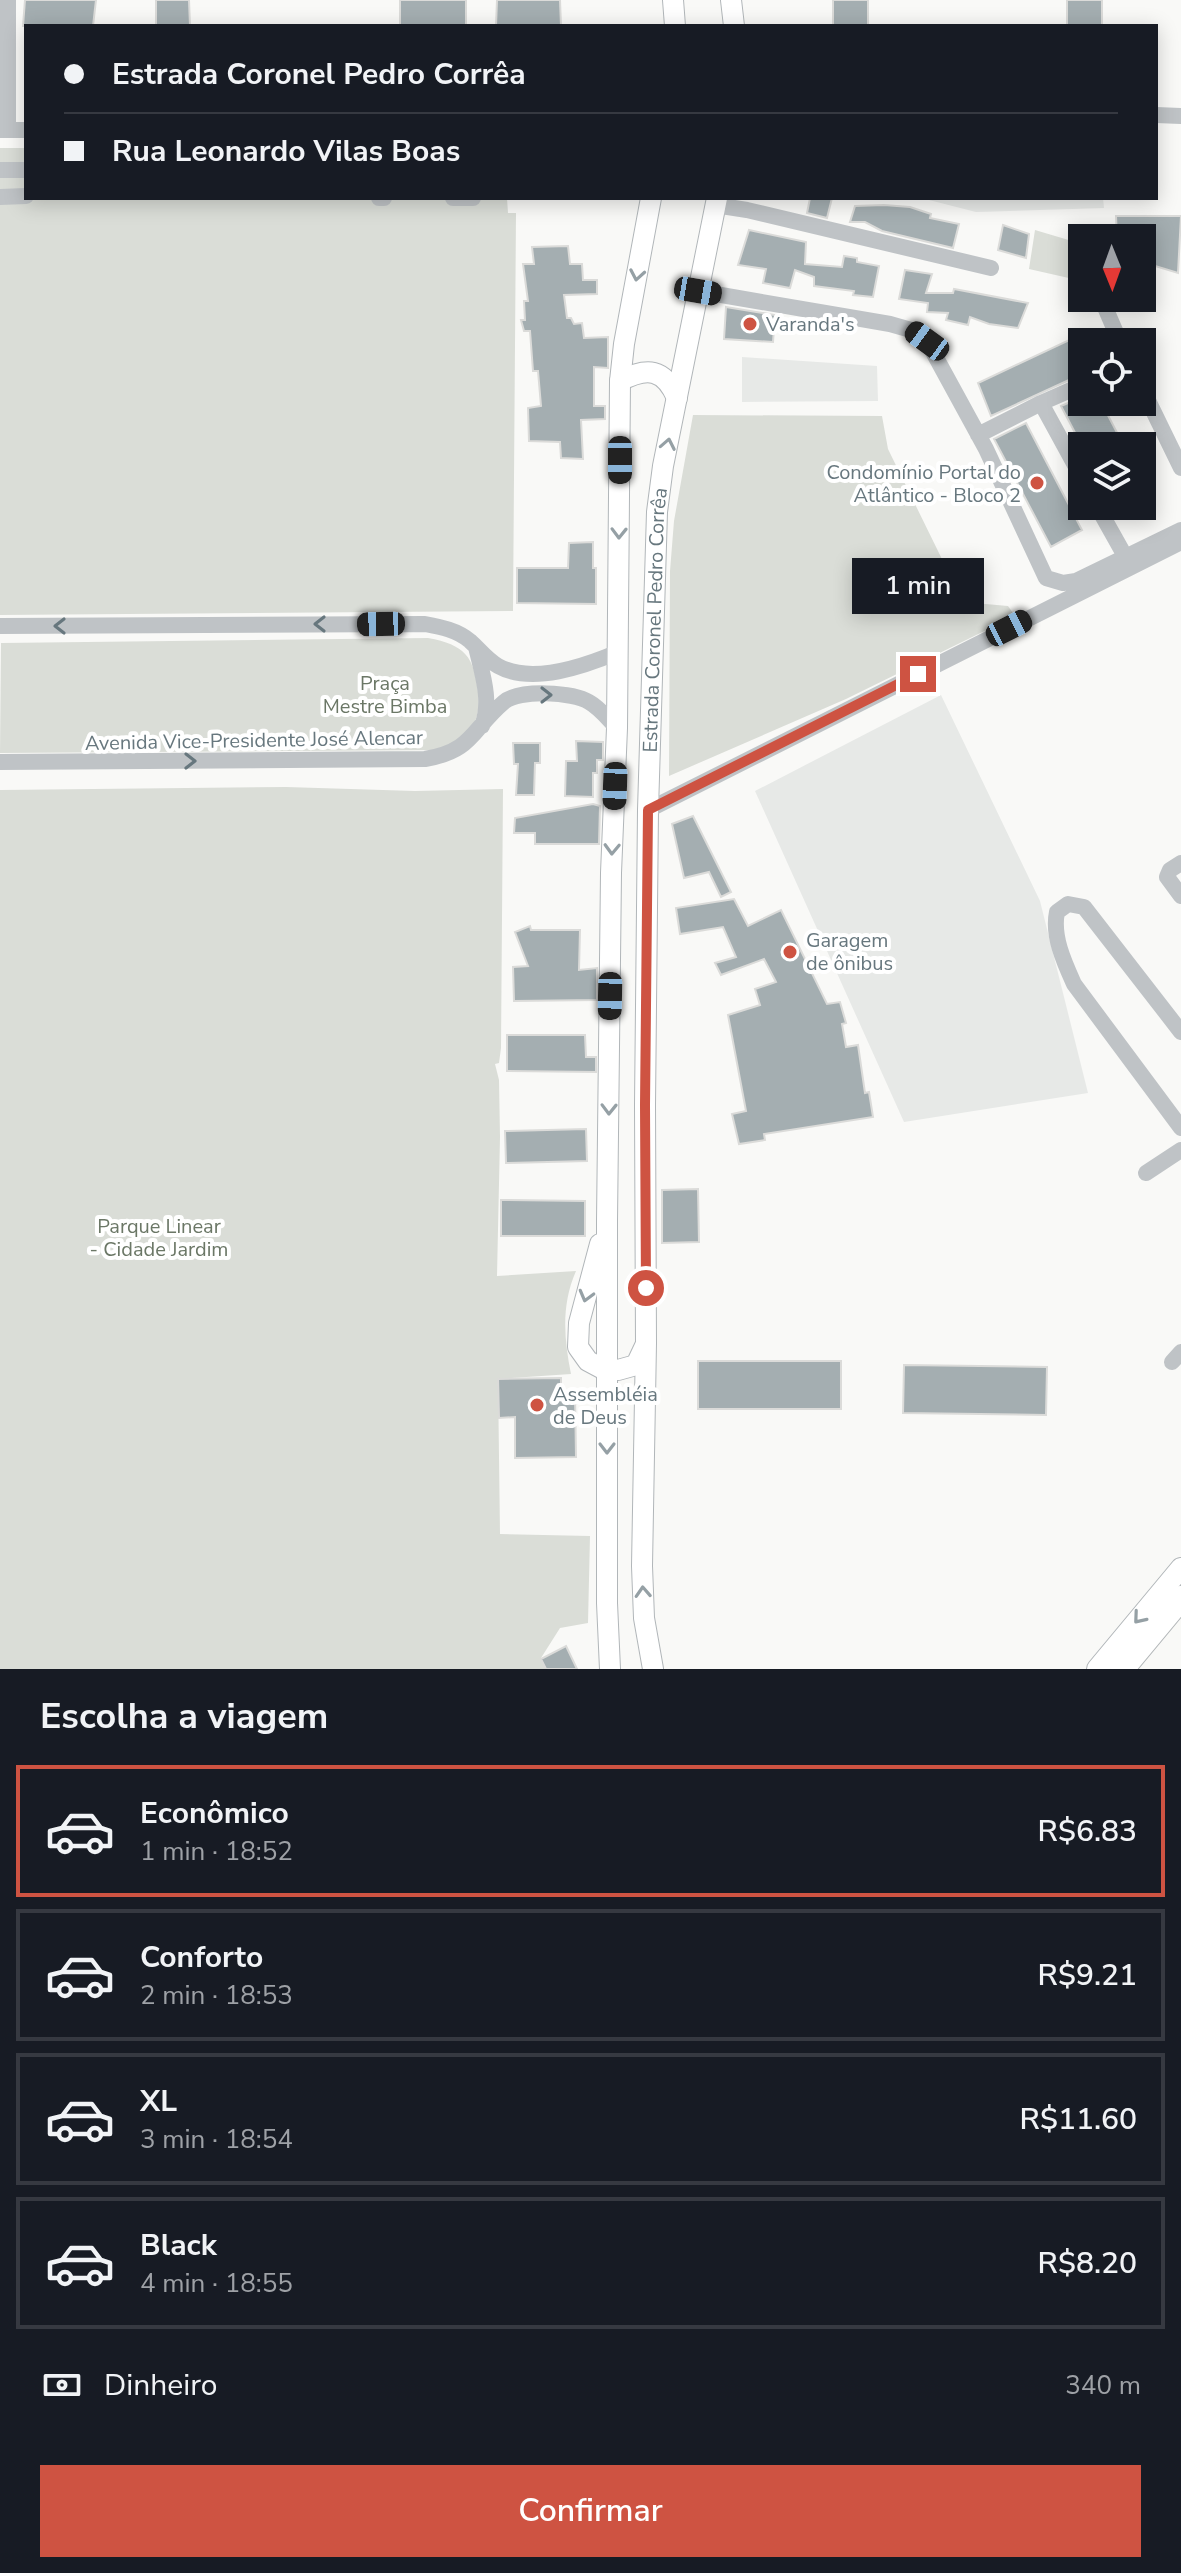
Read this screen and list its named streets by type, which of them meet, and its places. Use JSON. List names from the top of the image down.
{
  "streets": {
    "main road": ["Estrada Coronel Pedro Corrêa"],
    "street": ["Avenida Vice-Presidente José Alencar"]
  },
  "crossings": [
    ["Estrada Coronel Pedro Corrêa", "Avenida Vice-Presidente José Alencar"]
  ],
  "parks": ["Praça Mestre Bimba", "Parque Linear - Cidade Jardim"],
  "places": [
    "Varanda's",
    "Condomínio Portal do Atlântico - Bloco 2",
    "Garagem de ônibus",
    "Assembléia de Deus"
  ],
  "north": "bottom",
  "page": {
    "banner": ["Estrada Coronel Pedro Corrêa", "Rua Leonardo Vilas Boas"],
    "bubble": "1 min",
    "heading": "Escolha a viagem",
    "list": [
      {
        "name": "Econômico",
        "note": "1 min · 18:52",
        "value": "R$6.83"
      },
      {
        "name": "Conforto",
        "note": "2 min · 18:53",
        "value": "R$9.21"
      },
      {
        "name": "XL",
        "note": "3 min · 18:54",
        "value": "R$11.60"
      },
      {
        "name": "Black",
        "note": "4 min · 18:55",
        "value": "R$8.20"
      }
    ],
    "pay": ["Dinheiro", "340 m"],
    "buttons": "Confirmar"
  }
}
